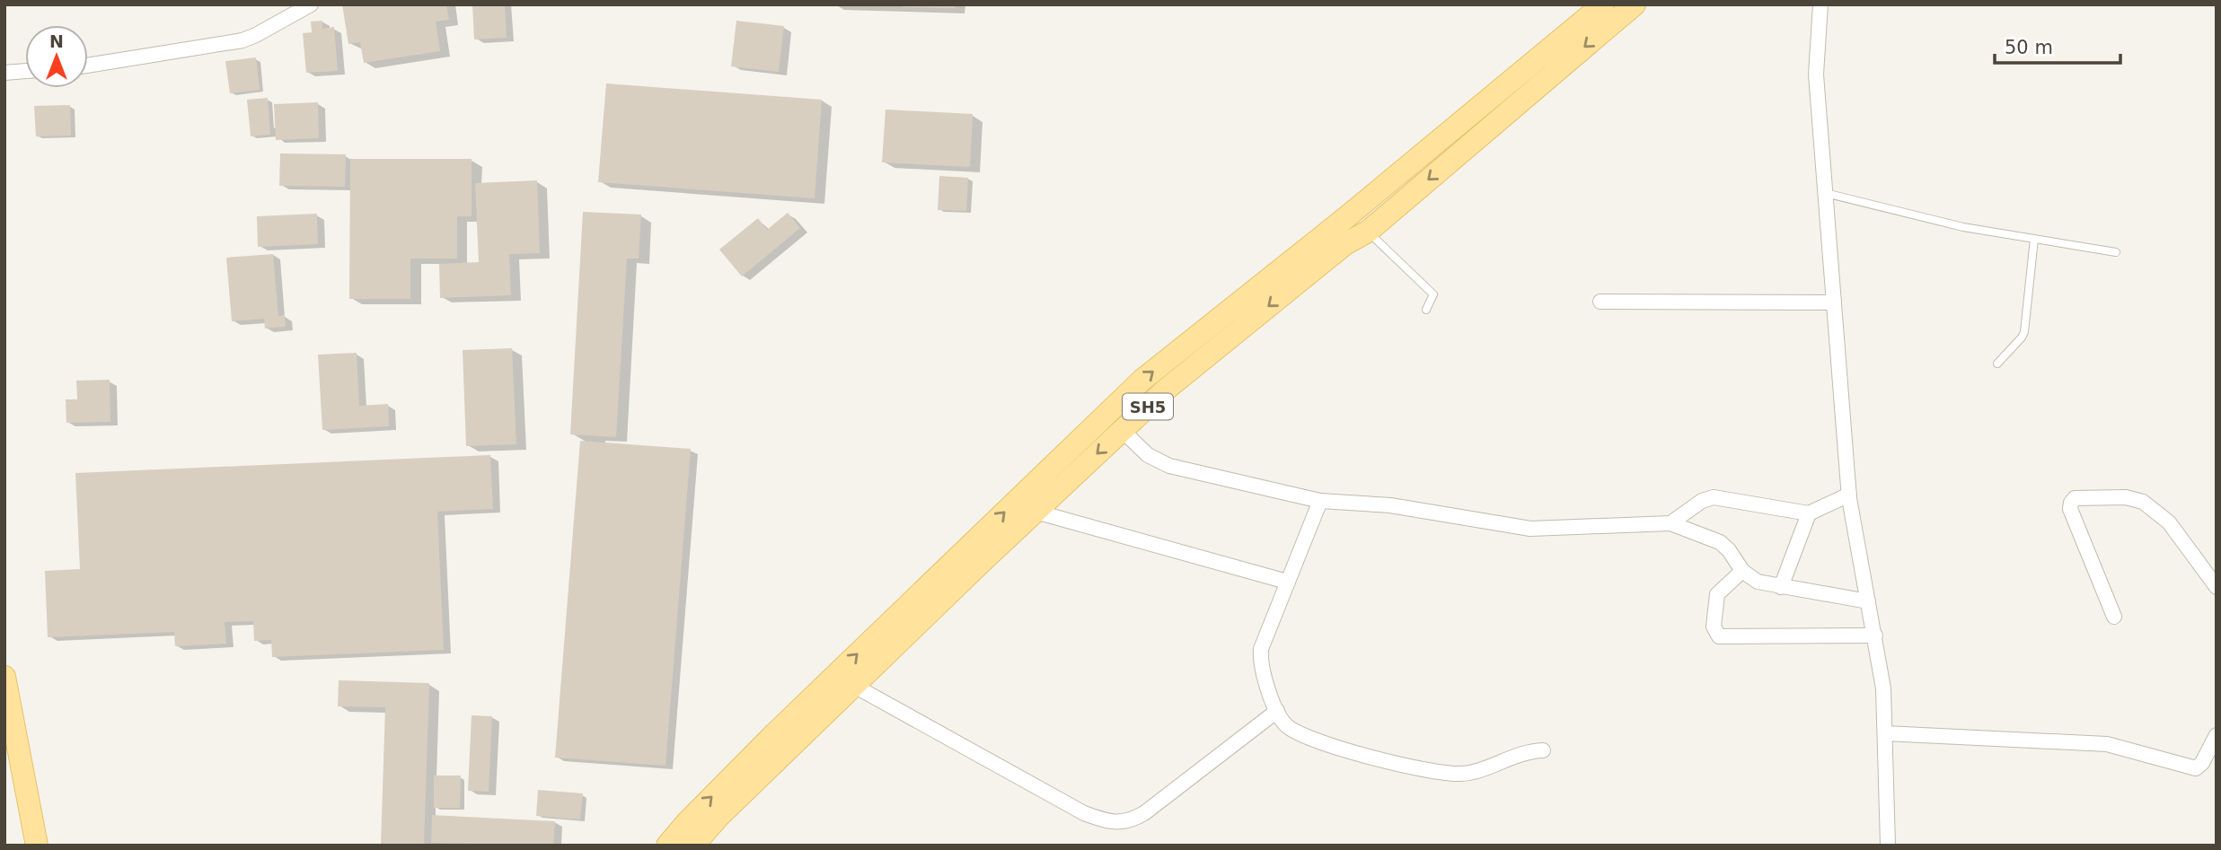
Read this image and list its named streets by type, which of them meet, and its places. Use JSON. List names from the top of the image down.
{
  "streets": {
    "main road": ["SH5"]
  },
  "scale_bar": "50 m",
  "north": "top"
}
